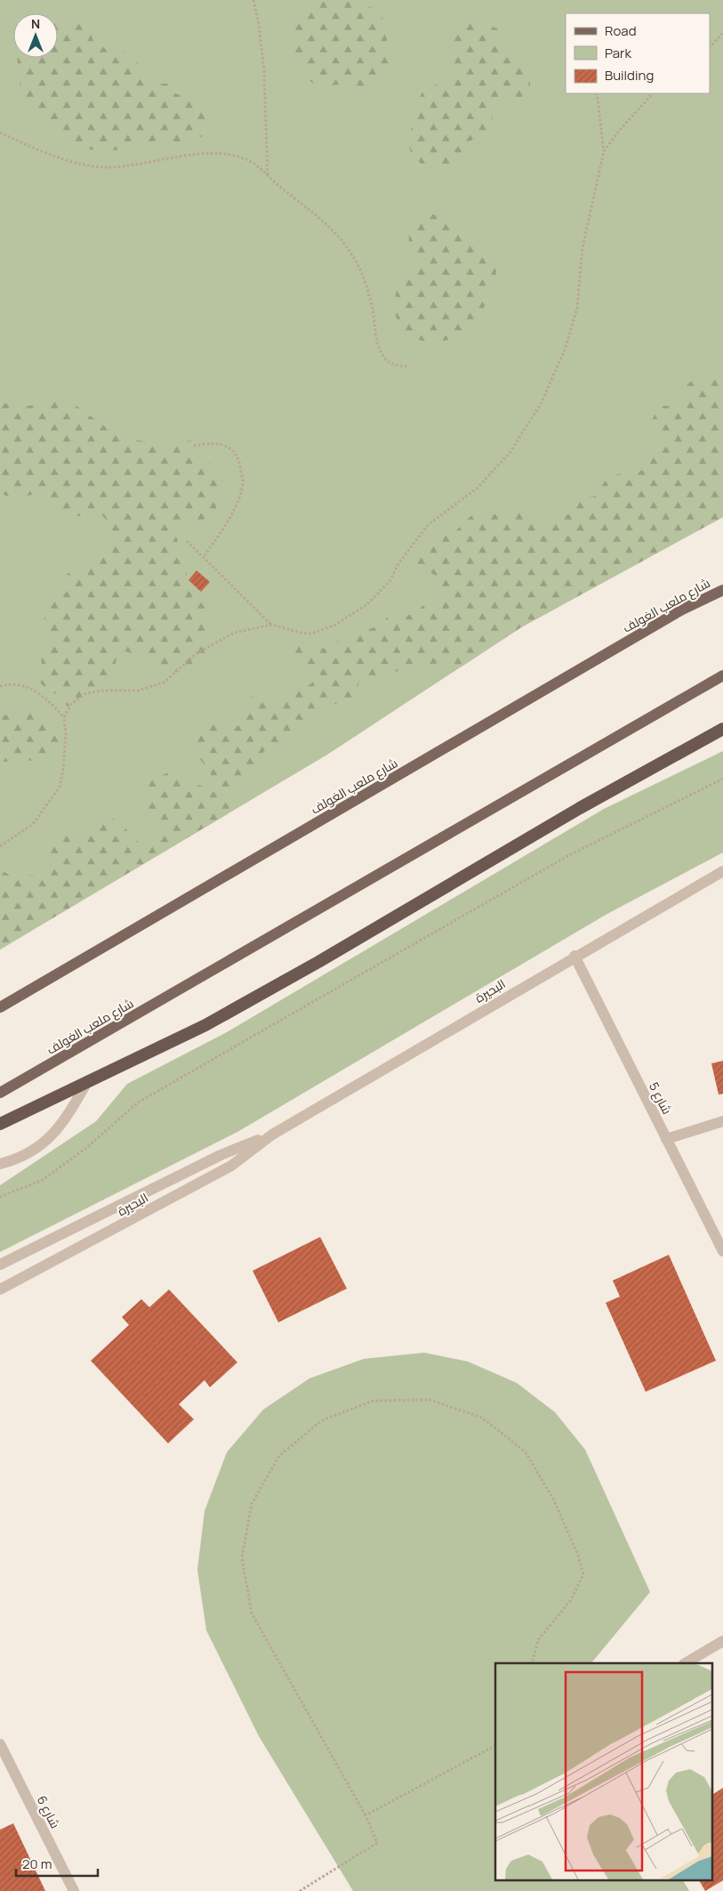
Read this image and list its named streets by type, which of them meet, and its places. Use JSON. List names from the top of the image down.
{
  "streets": {
    "main road": ["شارع ملعب الغولف"],
    "street": ["البحيرة", "شارع 5", "شارع 6"]
  },
  "crossings": [
    ["البحيرة", "شارع 5"]
  ],
  "legend": ["Road", "Park", "Building"],
  "scale_bar": "20 m",
  "north": "top"
}
